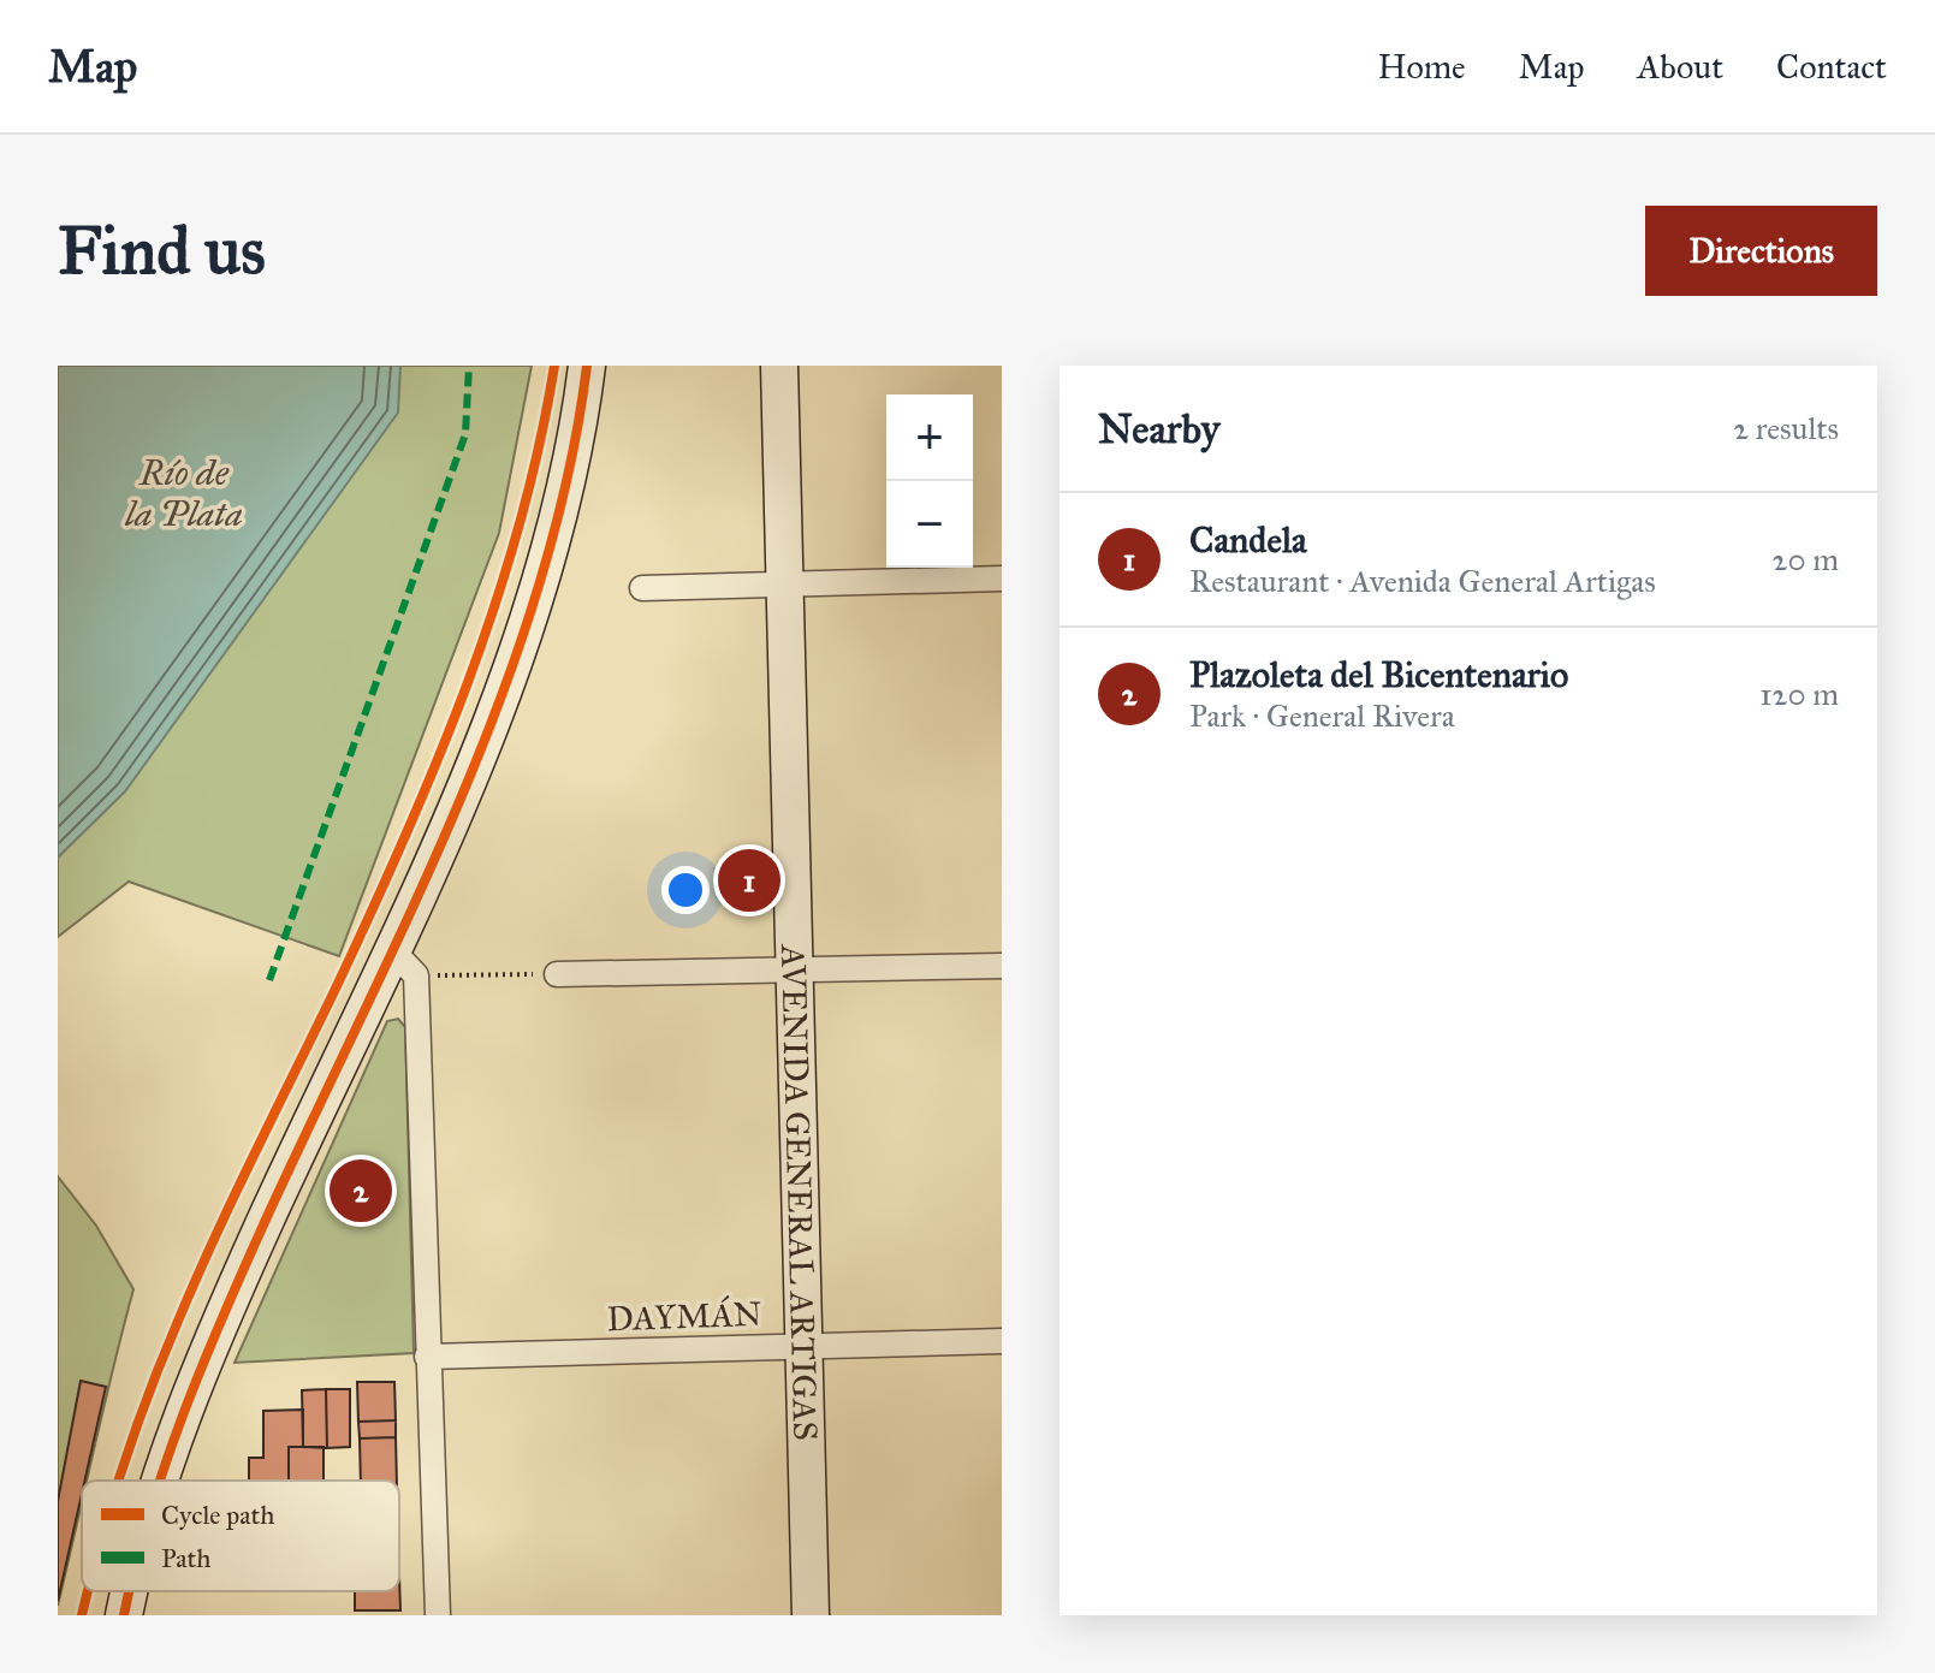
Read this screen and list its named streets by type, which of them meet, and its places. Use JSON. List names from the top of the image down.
{
  "streets": {
    "street": ["AVENIDA GENERAL ARTIGAS", "DAYMÁN"]
  },
  "crossings": [
    ["AVENIDA GENERAL ARTIGAS", "DAYMÁN"]
  ],
  "water": ["Río de la Plata"],
  "legend": ["Cycle path", "Path"],
  "page": {
    "header": "Map",
    "nav": [
      "Home",
      "Map",
      "About",
      "Contact"
    ],
    "buttons": "Directions",
    "title": "Find us",
    "heading": ["Nearby", "2 results"],
    "map_buttons": ["+", "−"],
    "list": [
      {
        "mark": "1",
        "name": "Candela",
        "note": "Restaurant · Avenida General Artigas",
        "value": "20 m"
      },
      {
        "mark": "2",
        "name": "Plazoleta del Bicentenario",
        "note": "Park · General Rivera",
        "value": "120 m"
      }
    ],
    "pins": ["1", "2"]
  }
}
